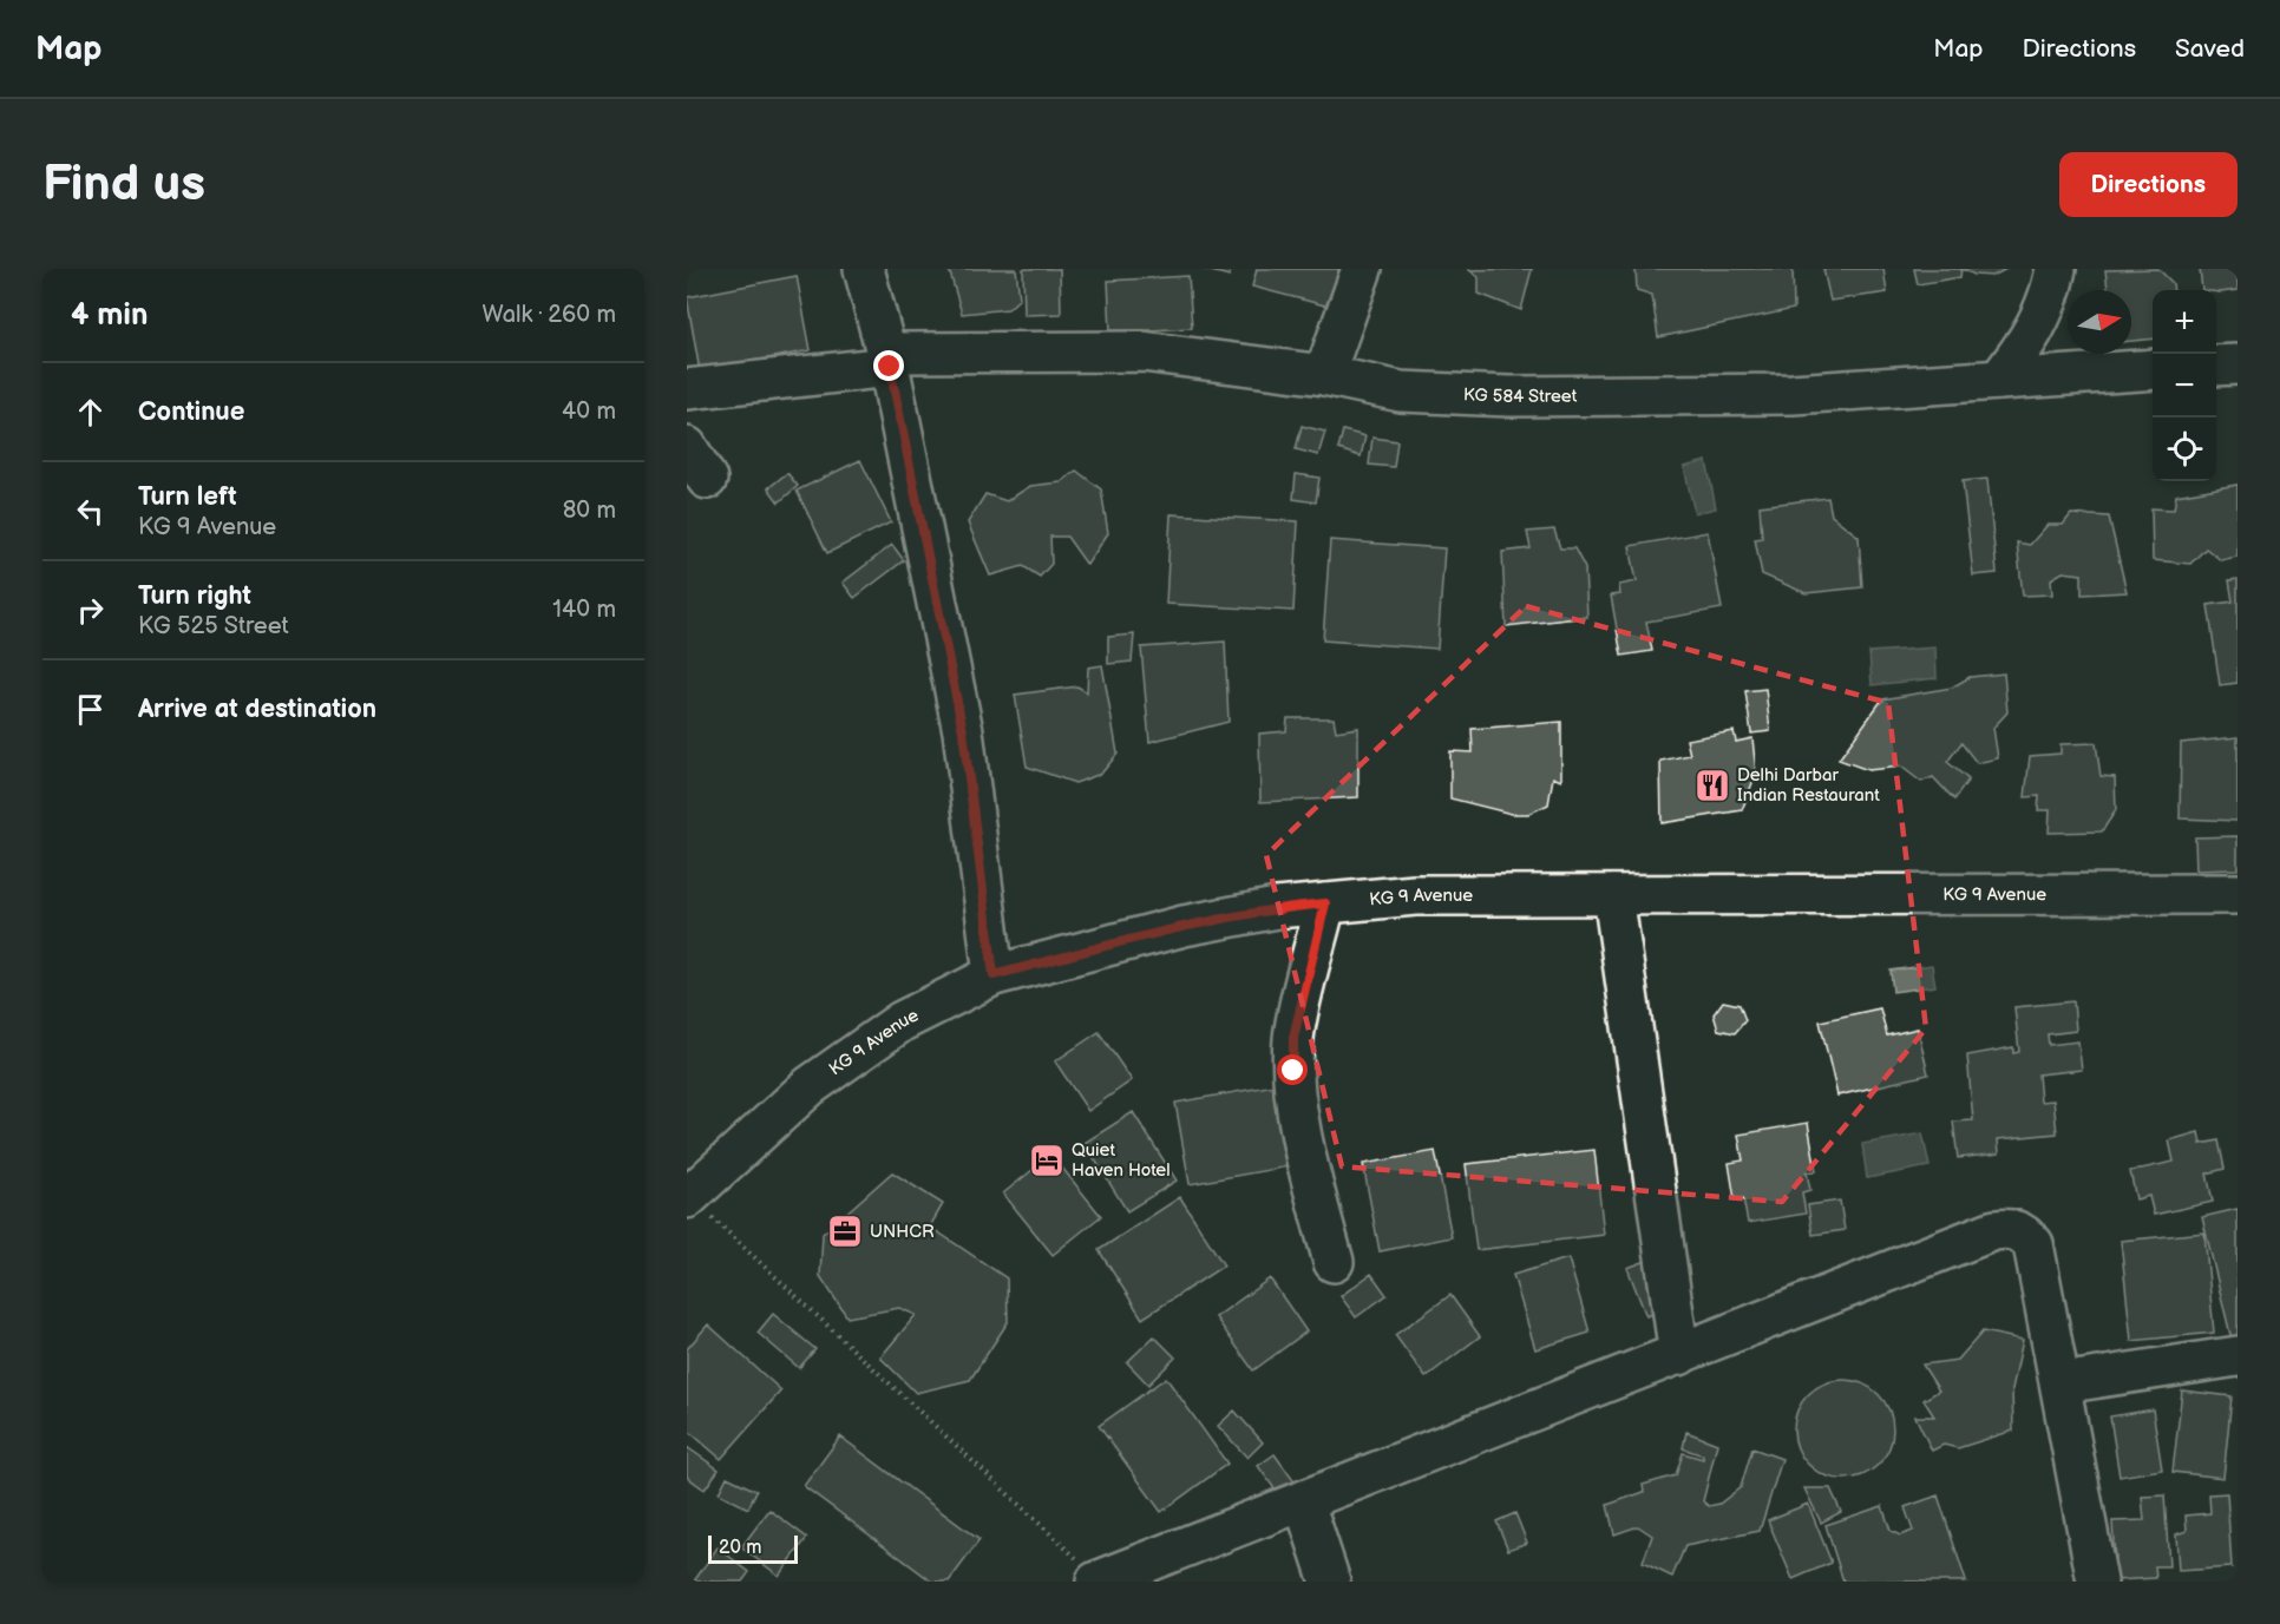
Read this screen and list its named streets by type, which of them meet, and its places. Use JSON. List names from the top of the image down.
{
  "streets": {
    "street": ["KG 584 Street", "KG 9 Avenue"]
  },
  "places": {
    "restaurant": ["Delhi Darbar Indian Restaurant"],
    "hotel": ["Quiet Haven Hotel"],
    "office": ["UNHCR"]
  },
  "scale_bar": "20 m",
  "north": "right",
  "page": {
    "header": "Map",
    "nav": ["Map", "Directions", "Saved"],
    "buttons": "Directions",
    "title": "Find us",
    "heading": ["4 min", "Walk · 260 m"],
    "map_buttons": ["+", "−"],
    "list": [
      ["Continue", "40 m"],
      ["Turn left", "KG 9 Avenue", "80 m"],
      ["Turn right", "KG 525 Street", "140 m"],
      "Arrive at destination"
    ],
    "scale": "20 m"
  }
}
